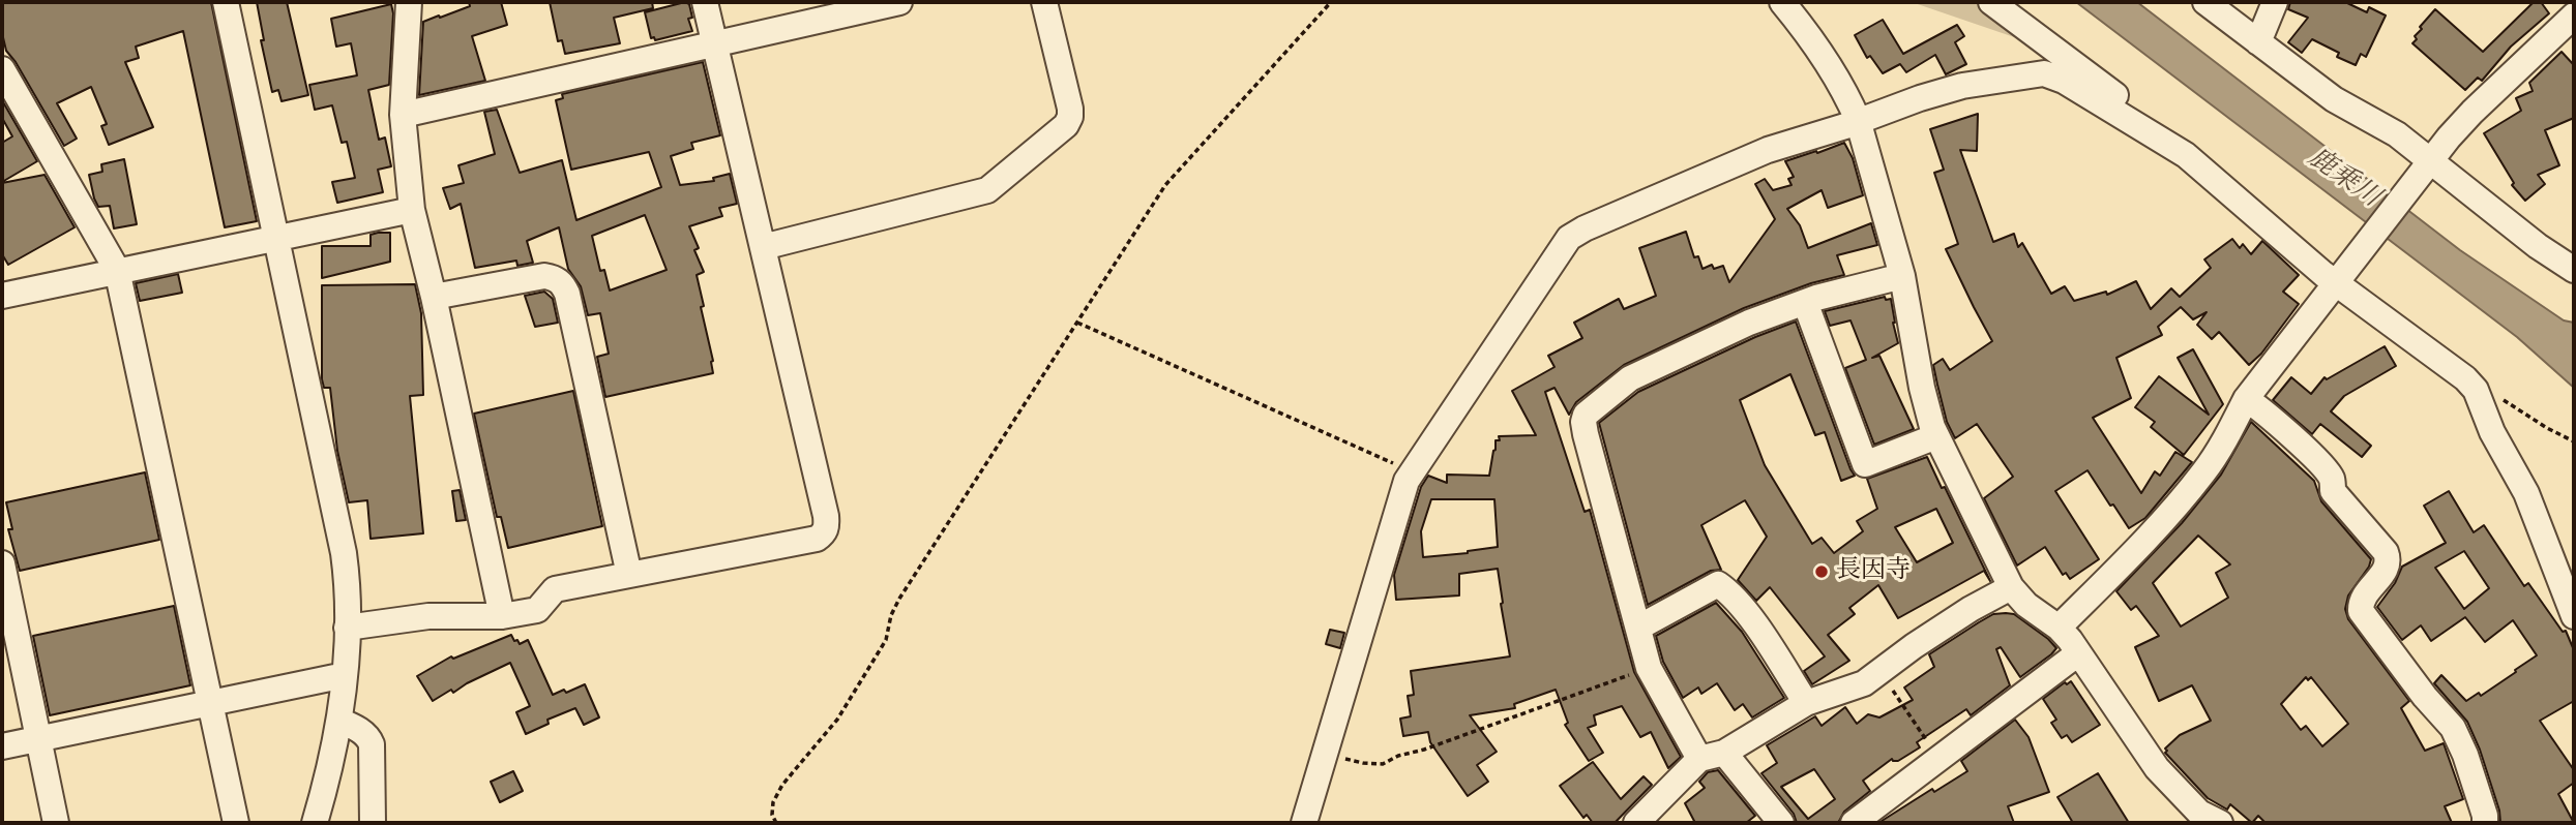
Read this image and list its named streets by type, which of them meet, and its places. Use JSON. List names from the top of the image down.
{
  "water": ["鹿乗川"],
  "places": ["長因寺"]
}
